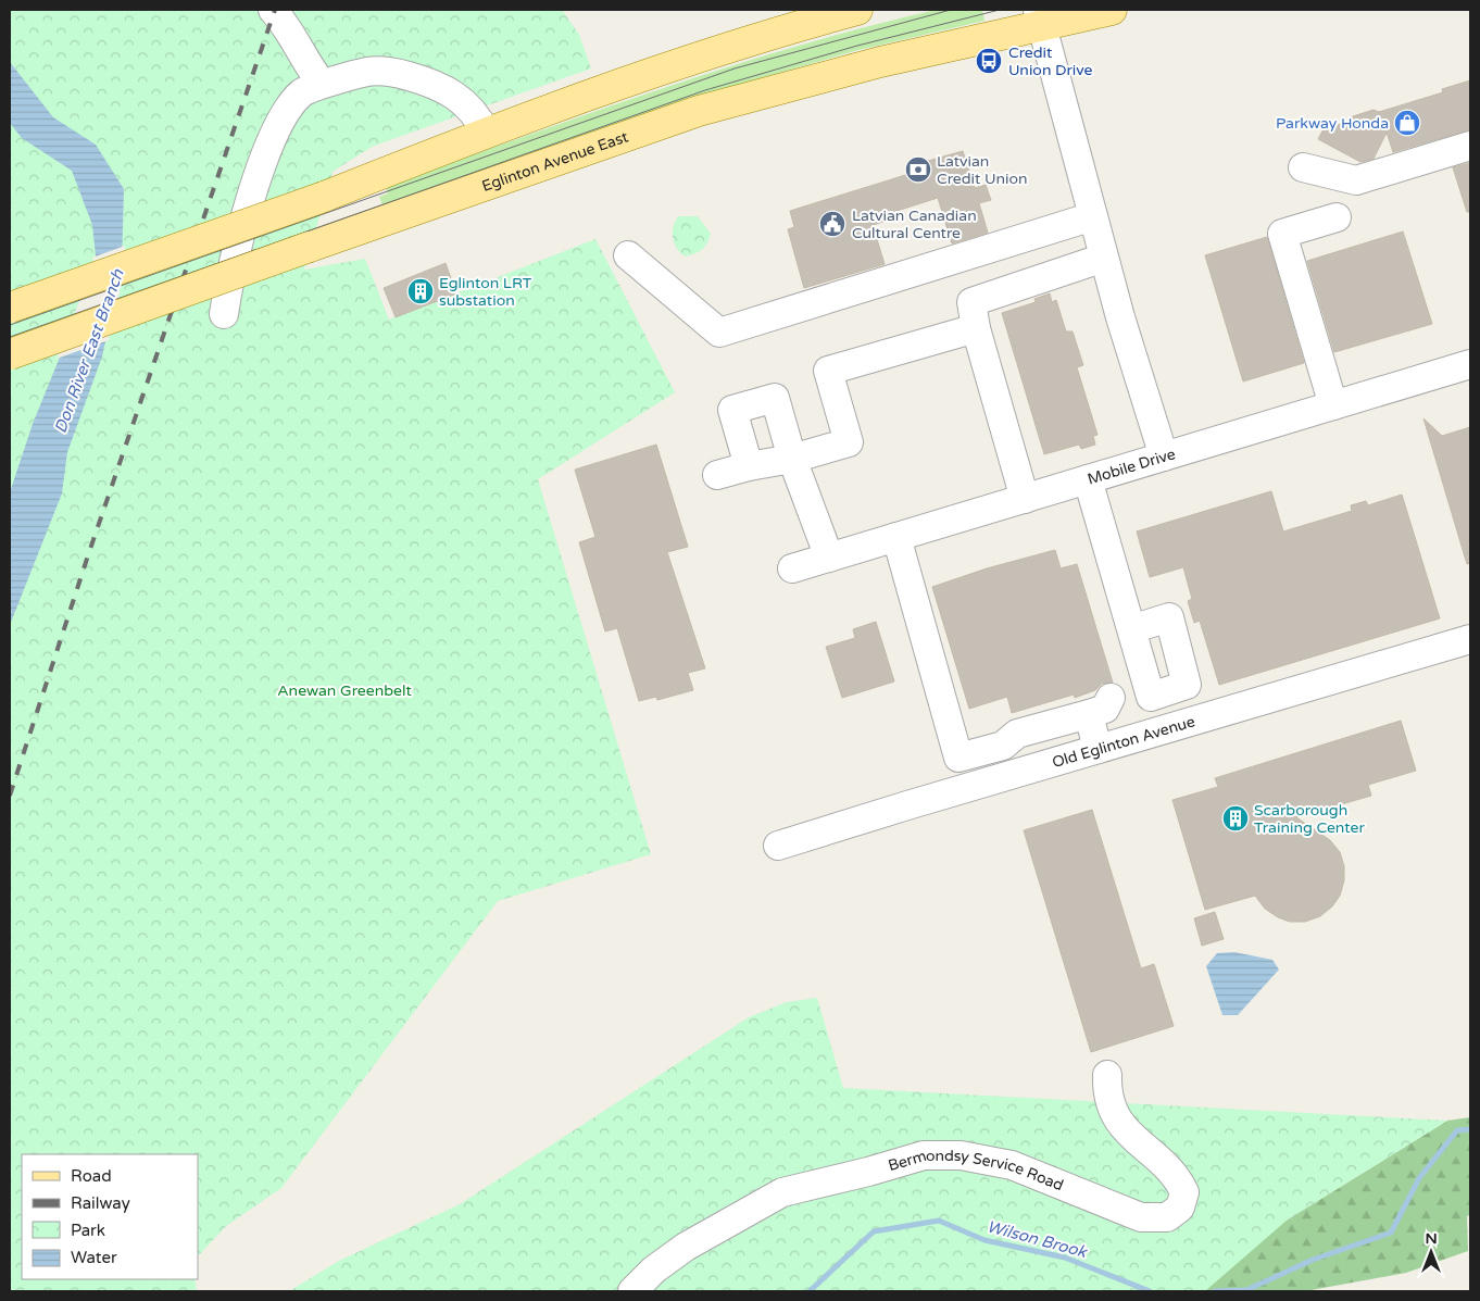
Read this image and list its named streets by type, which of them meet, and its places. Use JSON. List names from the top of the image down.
{
  "streets": {
    "main road": ["Eglinton Avenue East"],
    "street": ["Mobile Drive", "Old Eglinton Avenue", "Bermondsy Service Road"]
  },
  "water": ["Don River East Branch", "Wilson Brook"],
  "parks": ["Anewan Greenbelt"],
  "places": {
    "bus stop": ["Credit Union Drive"],
    "shop": ["Parkway Honda"],
    "bank": ["Latvian Credit Union"],
    "public building": ["Latvian Canadian Cultural Centre"],
    "building": ["Eglinton LRT substation", "Scarborough Training Center"]
  },
  "legend": [
    "Road",
    "Railway",
    "Park",
    "Water"
  ],
  "north": "top"
}
